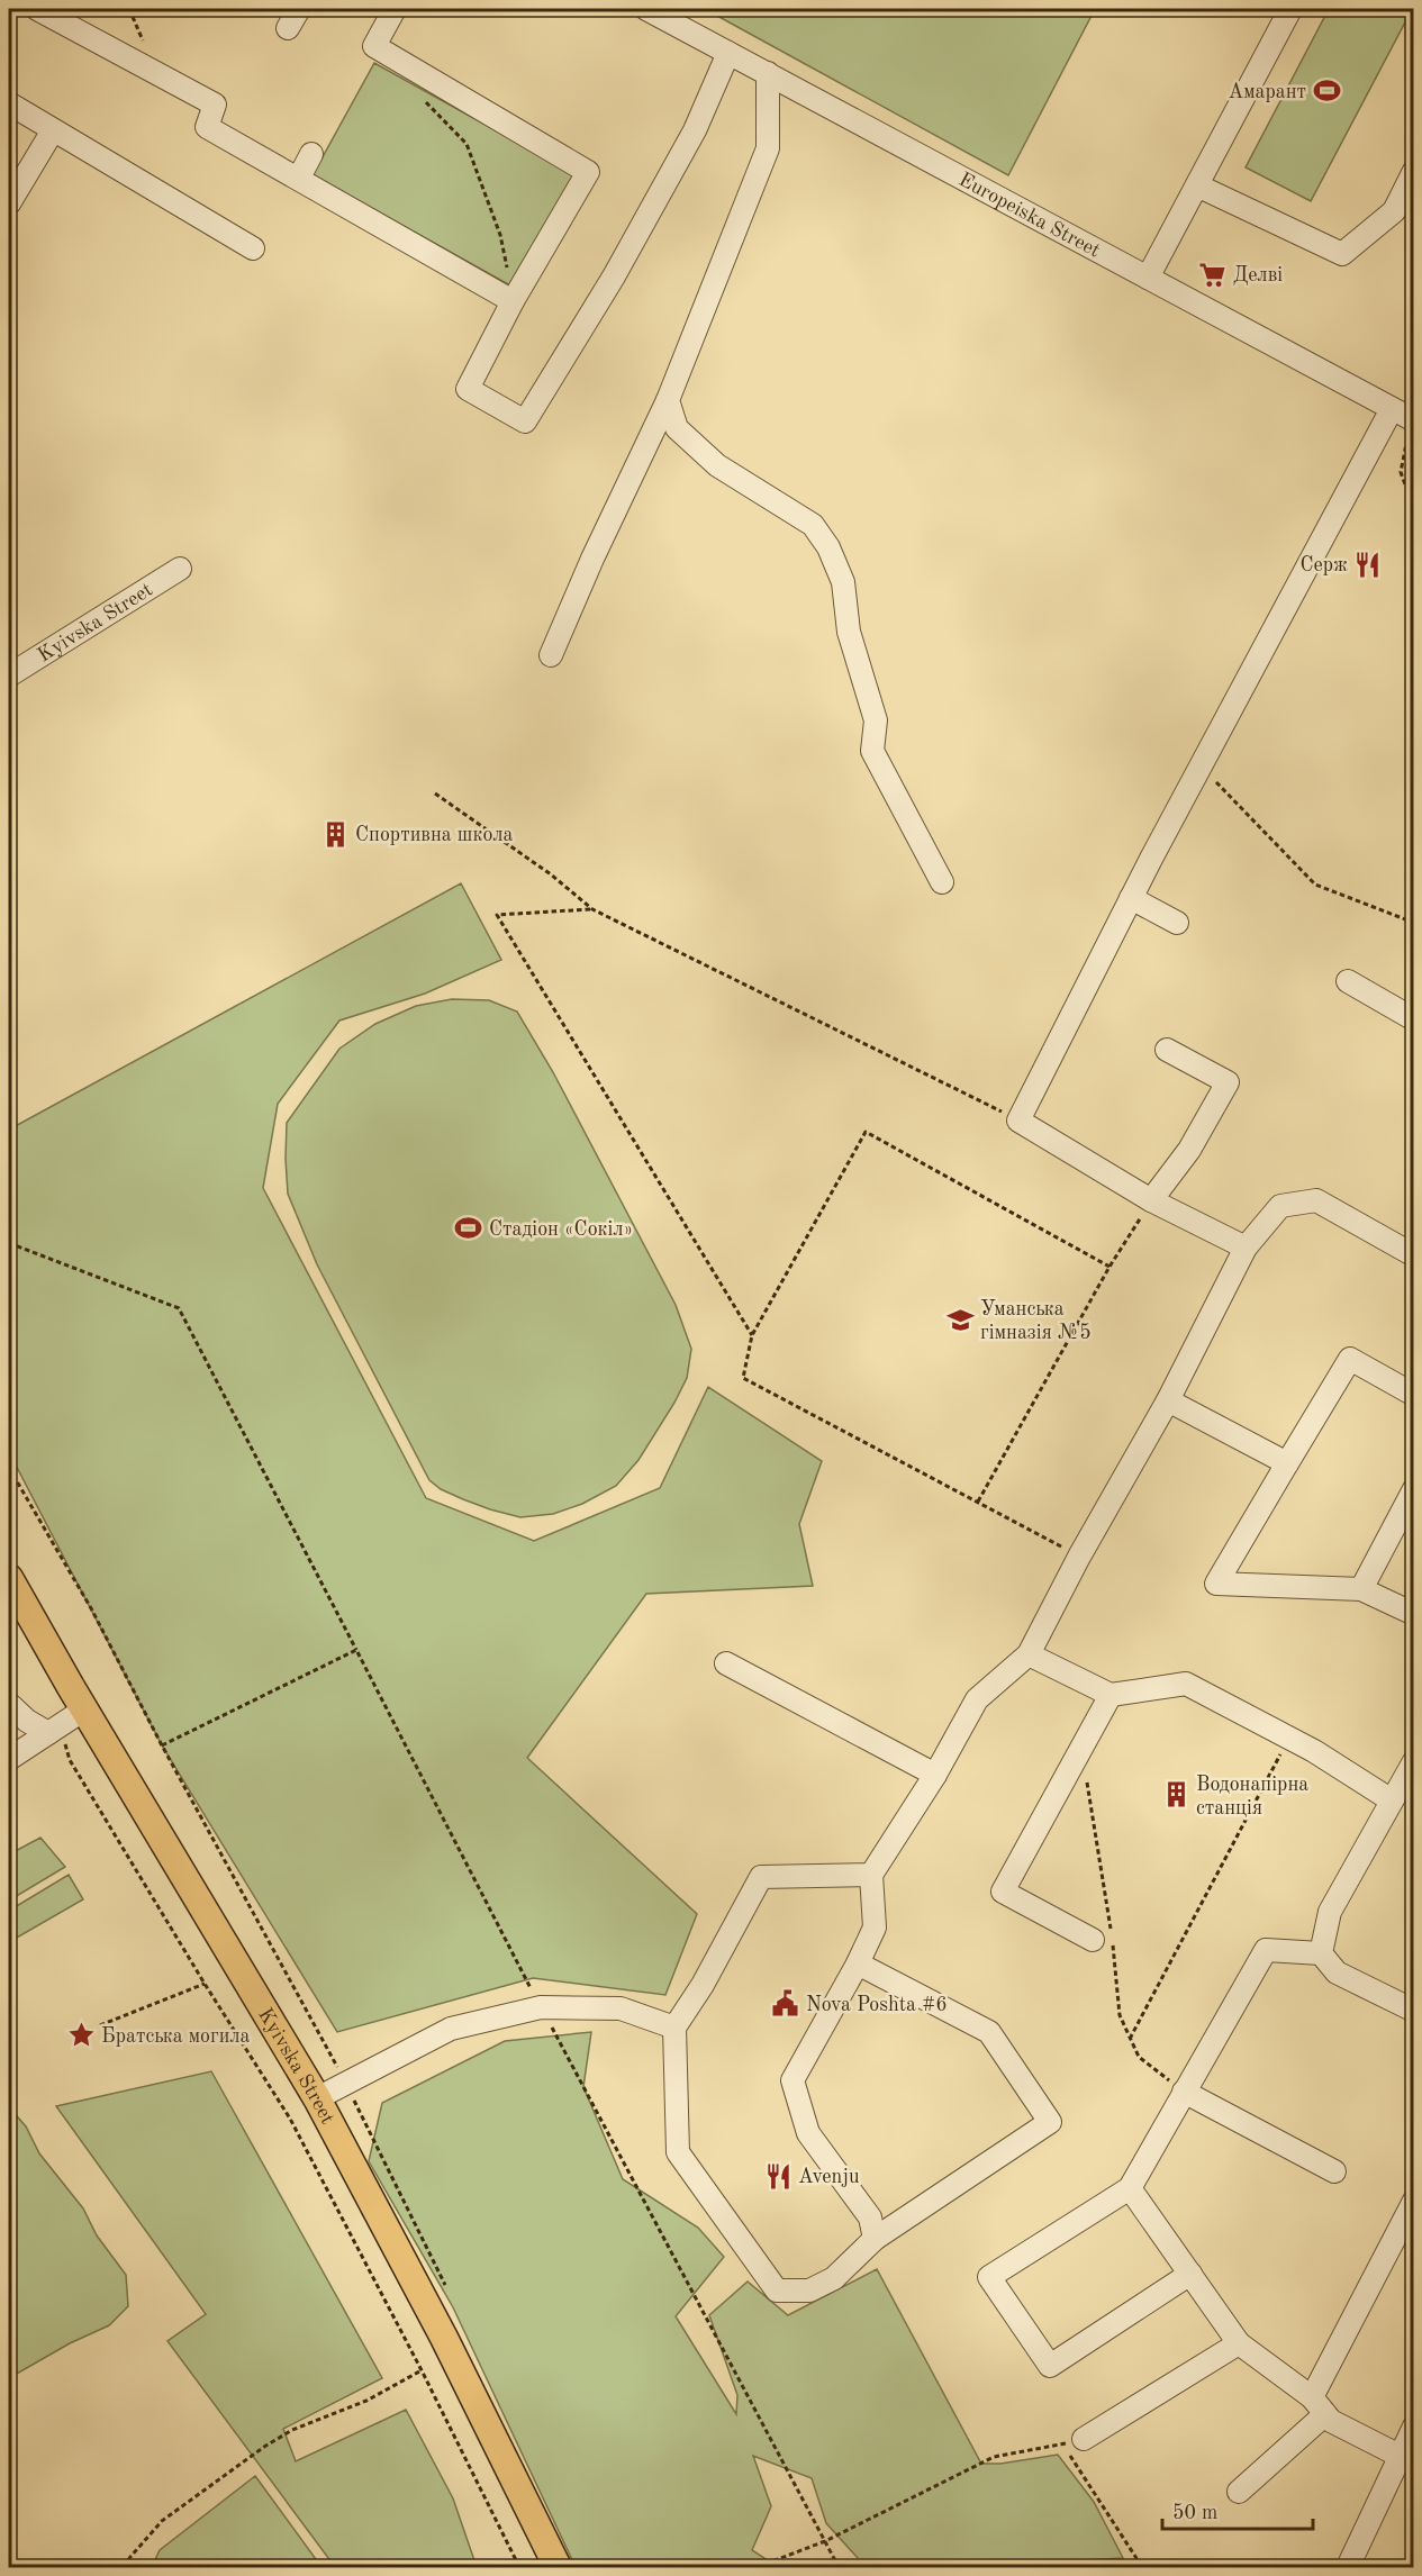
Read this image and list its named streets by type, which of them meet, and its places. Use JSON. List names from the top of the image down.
{
  "streets": {
    "main road": ["Kyivska Street"],
    "street": ["Europeiska Street"]
  },
  "places": {
    "sports": ["Амарант", "Стадіон «Сокіл»"],
    "supermarket": ["Делві"],
    "restaurant": ["Серж", "Avenju"],
    "building": ["Спортивна школа", "Водонапірна станція"],
    "school or university": ["Уманська гімназія №5"],
    "public building": ["Nova Poshta #6"],
    "place": ["Братська могила"]
  },
  "scale_bar": "50 m"
}
